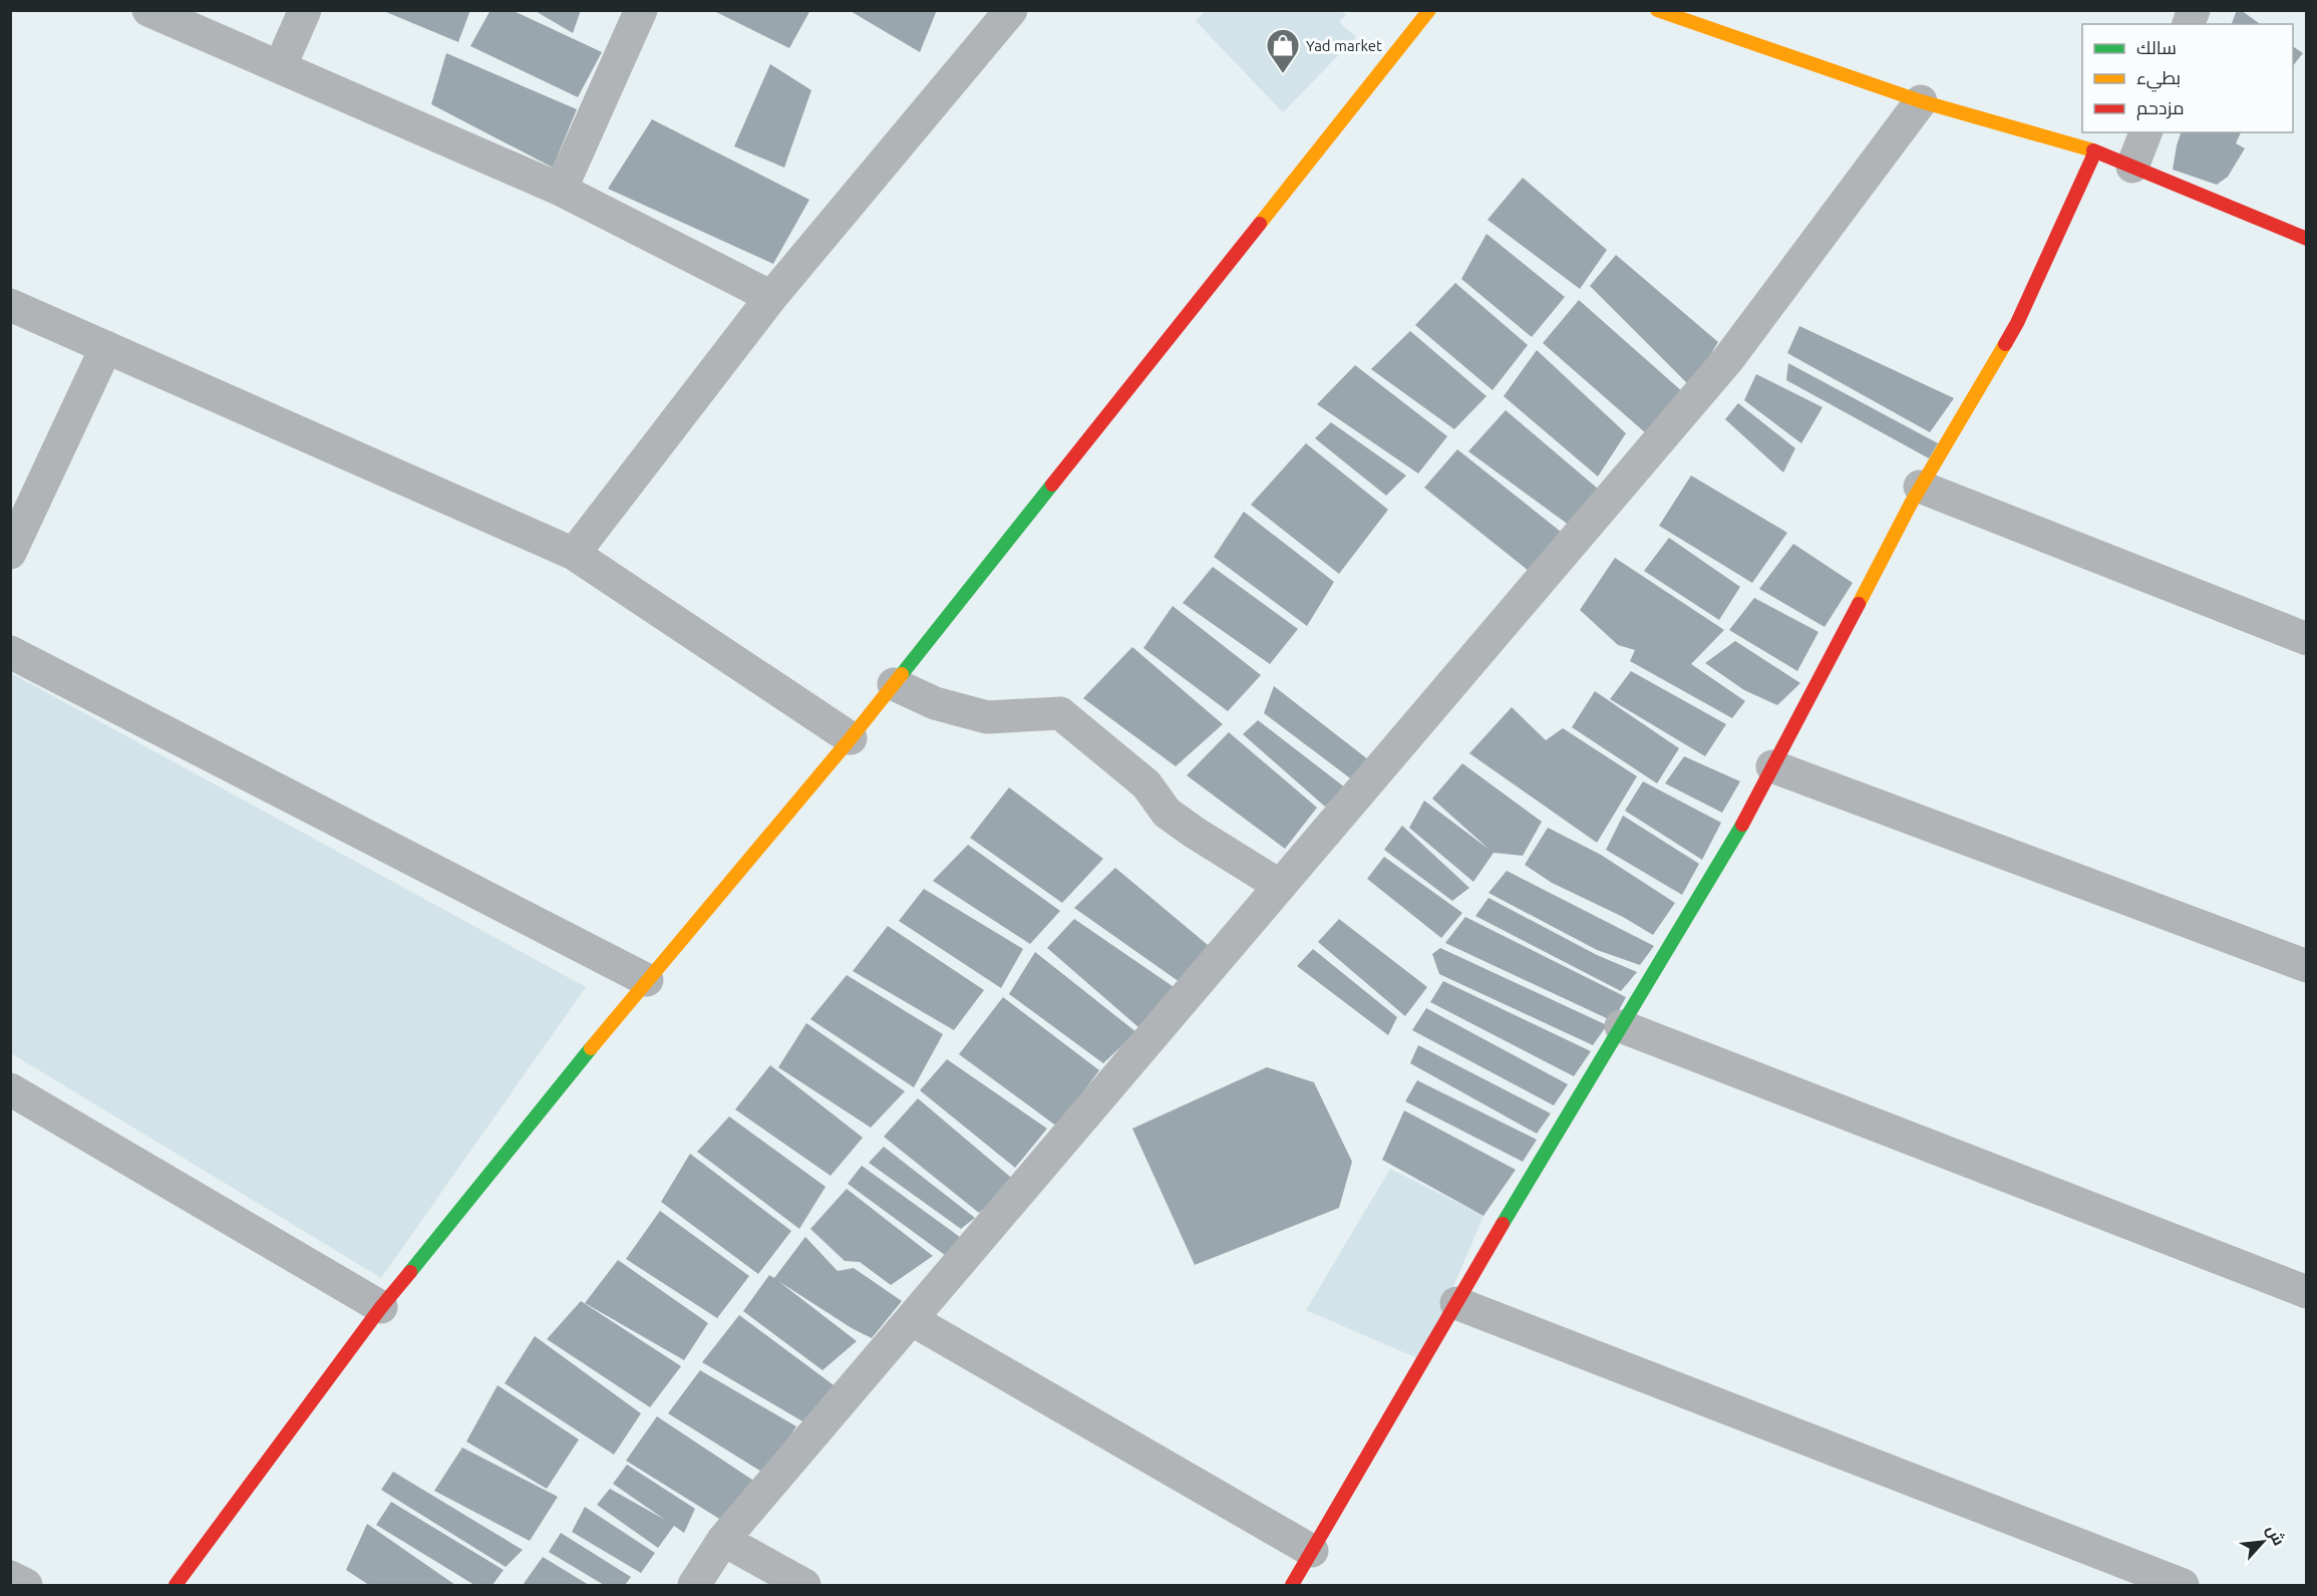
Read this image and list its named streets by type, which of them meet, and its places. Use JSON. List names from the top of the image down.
{
  "places": {
    "shop": ["Yad market"]
  },
  "legend": ["سالك", "بطيء", "مزدحم"],
  "north": "top right"
}
